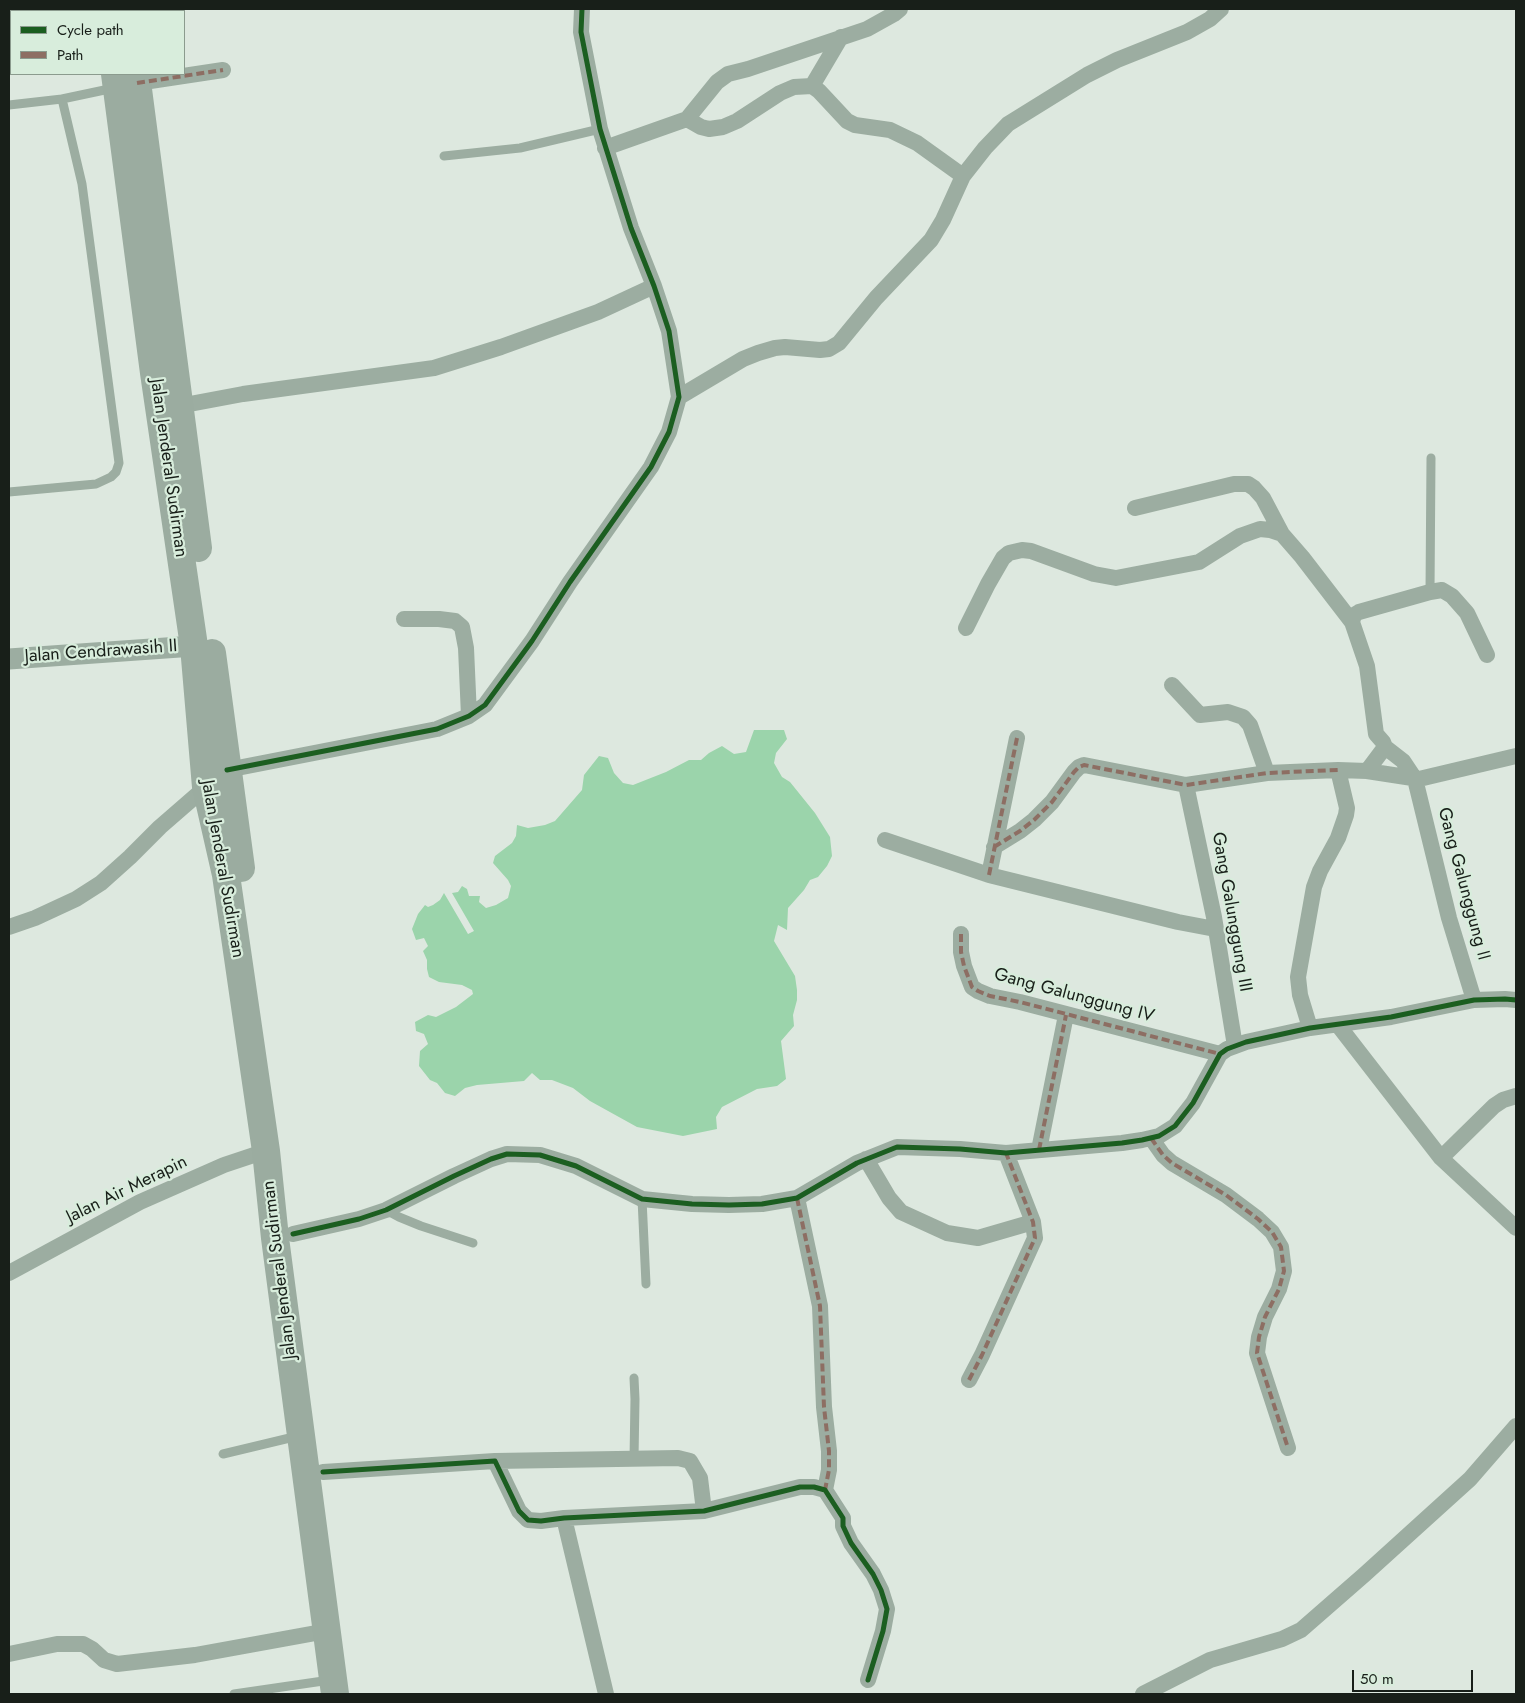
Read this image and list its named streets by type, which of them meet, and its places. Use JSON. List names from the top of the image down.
{
  "streets": {
    "highway": ["Jalan Jenderal Sudirman"],
    "street": [
      "Jalan Cendrawasih II",
      "Gang Galunggung II",
      "Gang Galunggung III",
      "Gang Galunggung IV",
      "Jalan Air Merapin"
    ]
  },
  "crossings": [
    ["Jalan Jenderal Sudirman", "Jalan Cendrawasih II"],
    ["Jalan Jenderal Sudirman", "Jalan Air Merapin"]
  ],
  "legend": ["Cycle path", "Path"],
  "scale_bar": "50 m"
}
